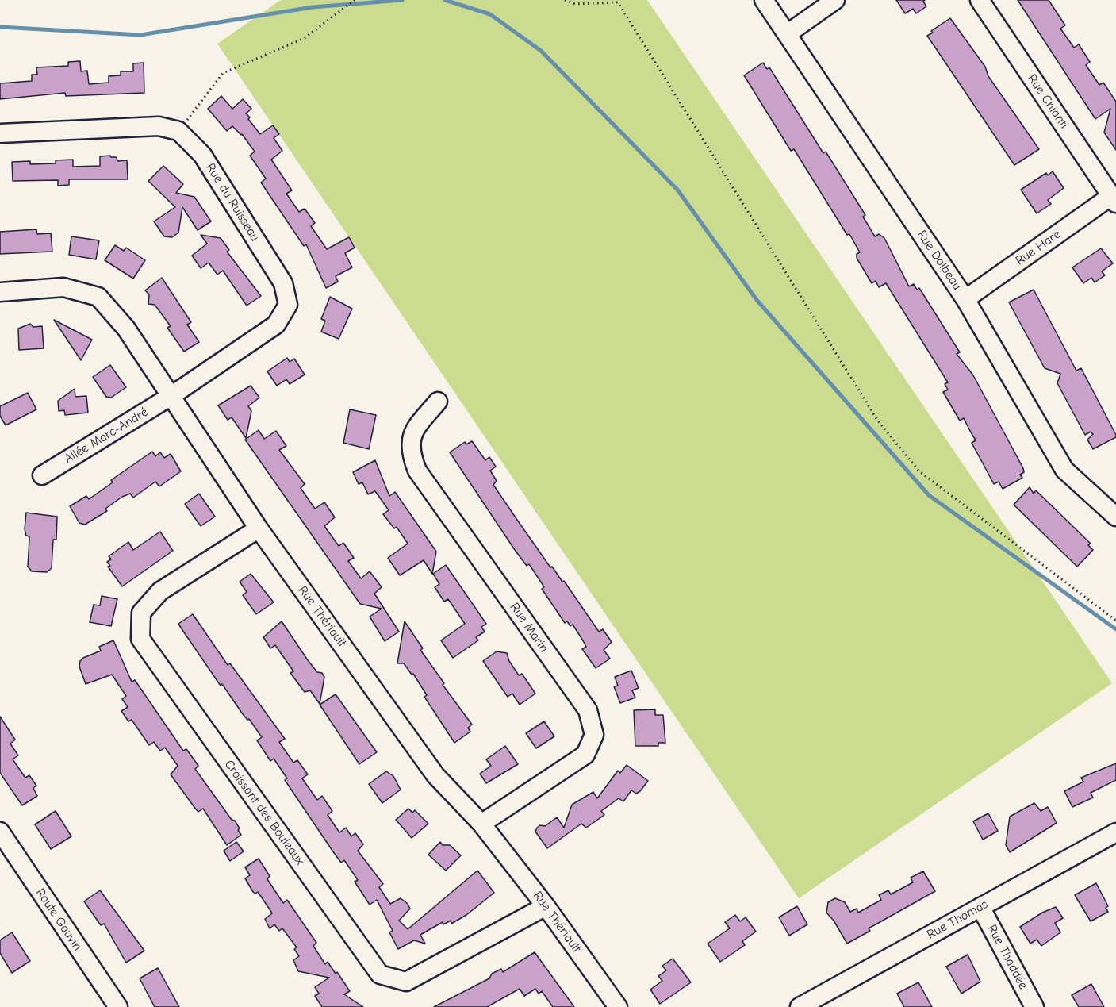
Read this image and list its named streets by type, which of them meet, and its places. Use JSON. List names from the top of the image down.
{
  "streets": {
    "street": [
      "Rue Chianti",
      "Rue du Ruisseau",
      "Rue Hare",
      "Rue Dolbeau",
      "Allée Marc-André",
      "Rue Thériault",
      "Rue Marin",
      "Croissant des Bouleaux",
      "Route Gauvin",
      "Rue Thomas",
      "Rue Thaddée"
    ]
  },
  "crossings": [
    ["Rue Chianti", "Rue Hare"],
    ["Rue du Ruisseau", "Allée Marc-André"],
    ["Rue du Ruisseau", "Rue Thériault"],
    ["Rue Hare", "Rue Dolbeau"],
    ["Allée Marc-André", "Rue Thériault"],
    ["Rue Thériault", "Rue Marin"],
    ["Rue Thériault", "Croissant des Bouleaux"],
    ["Rue Thomas", "Rue Thaddée"]
  ]
}
